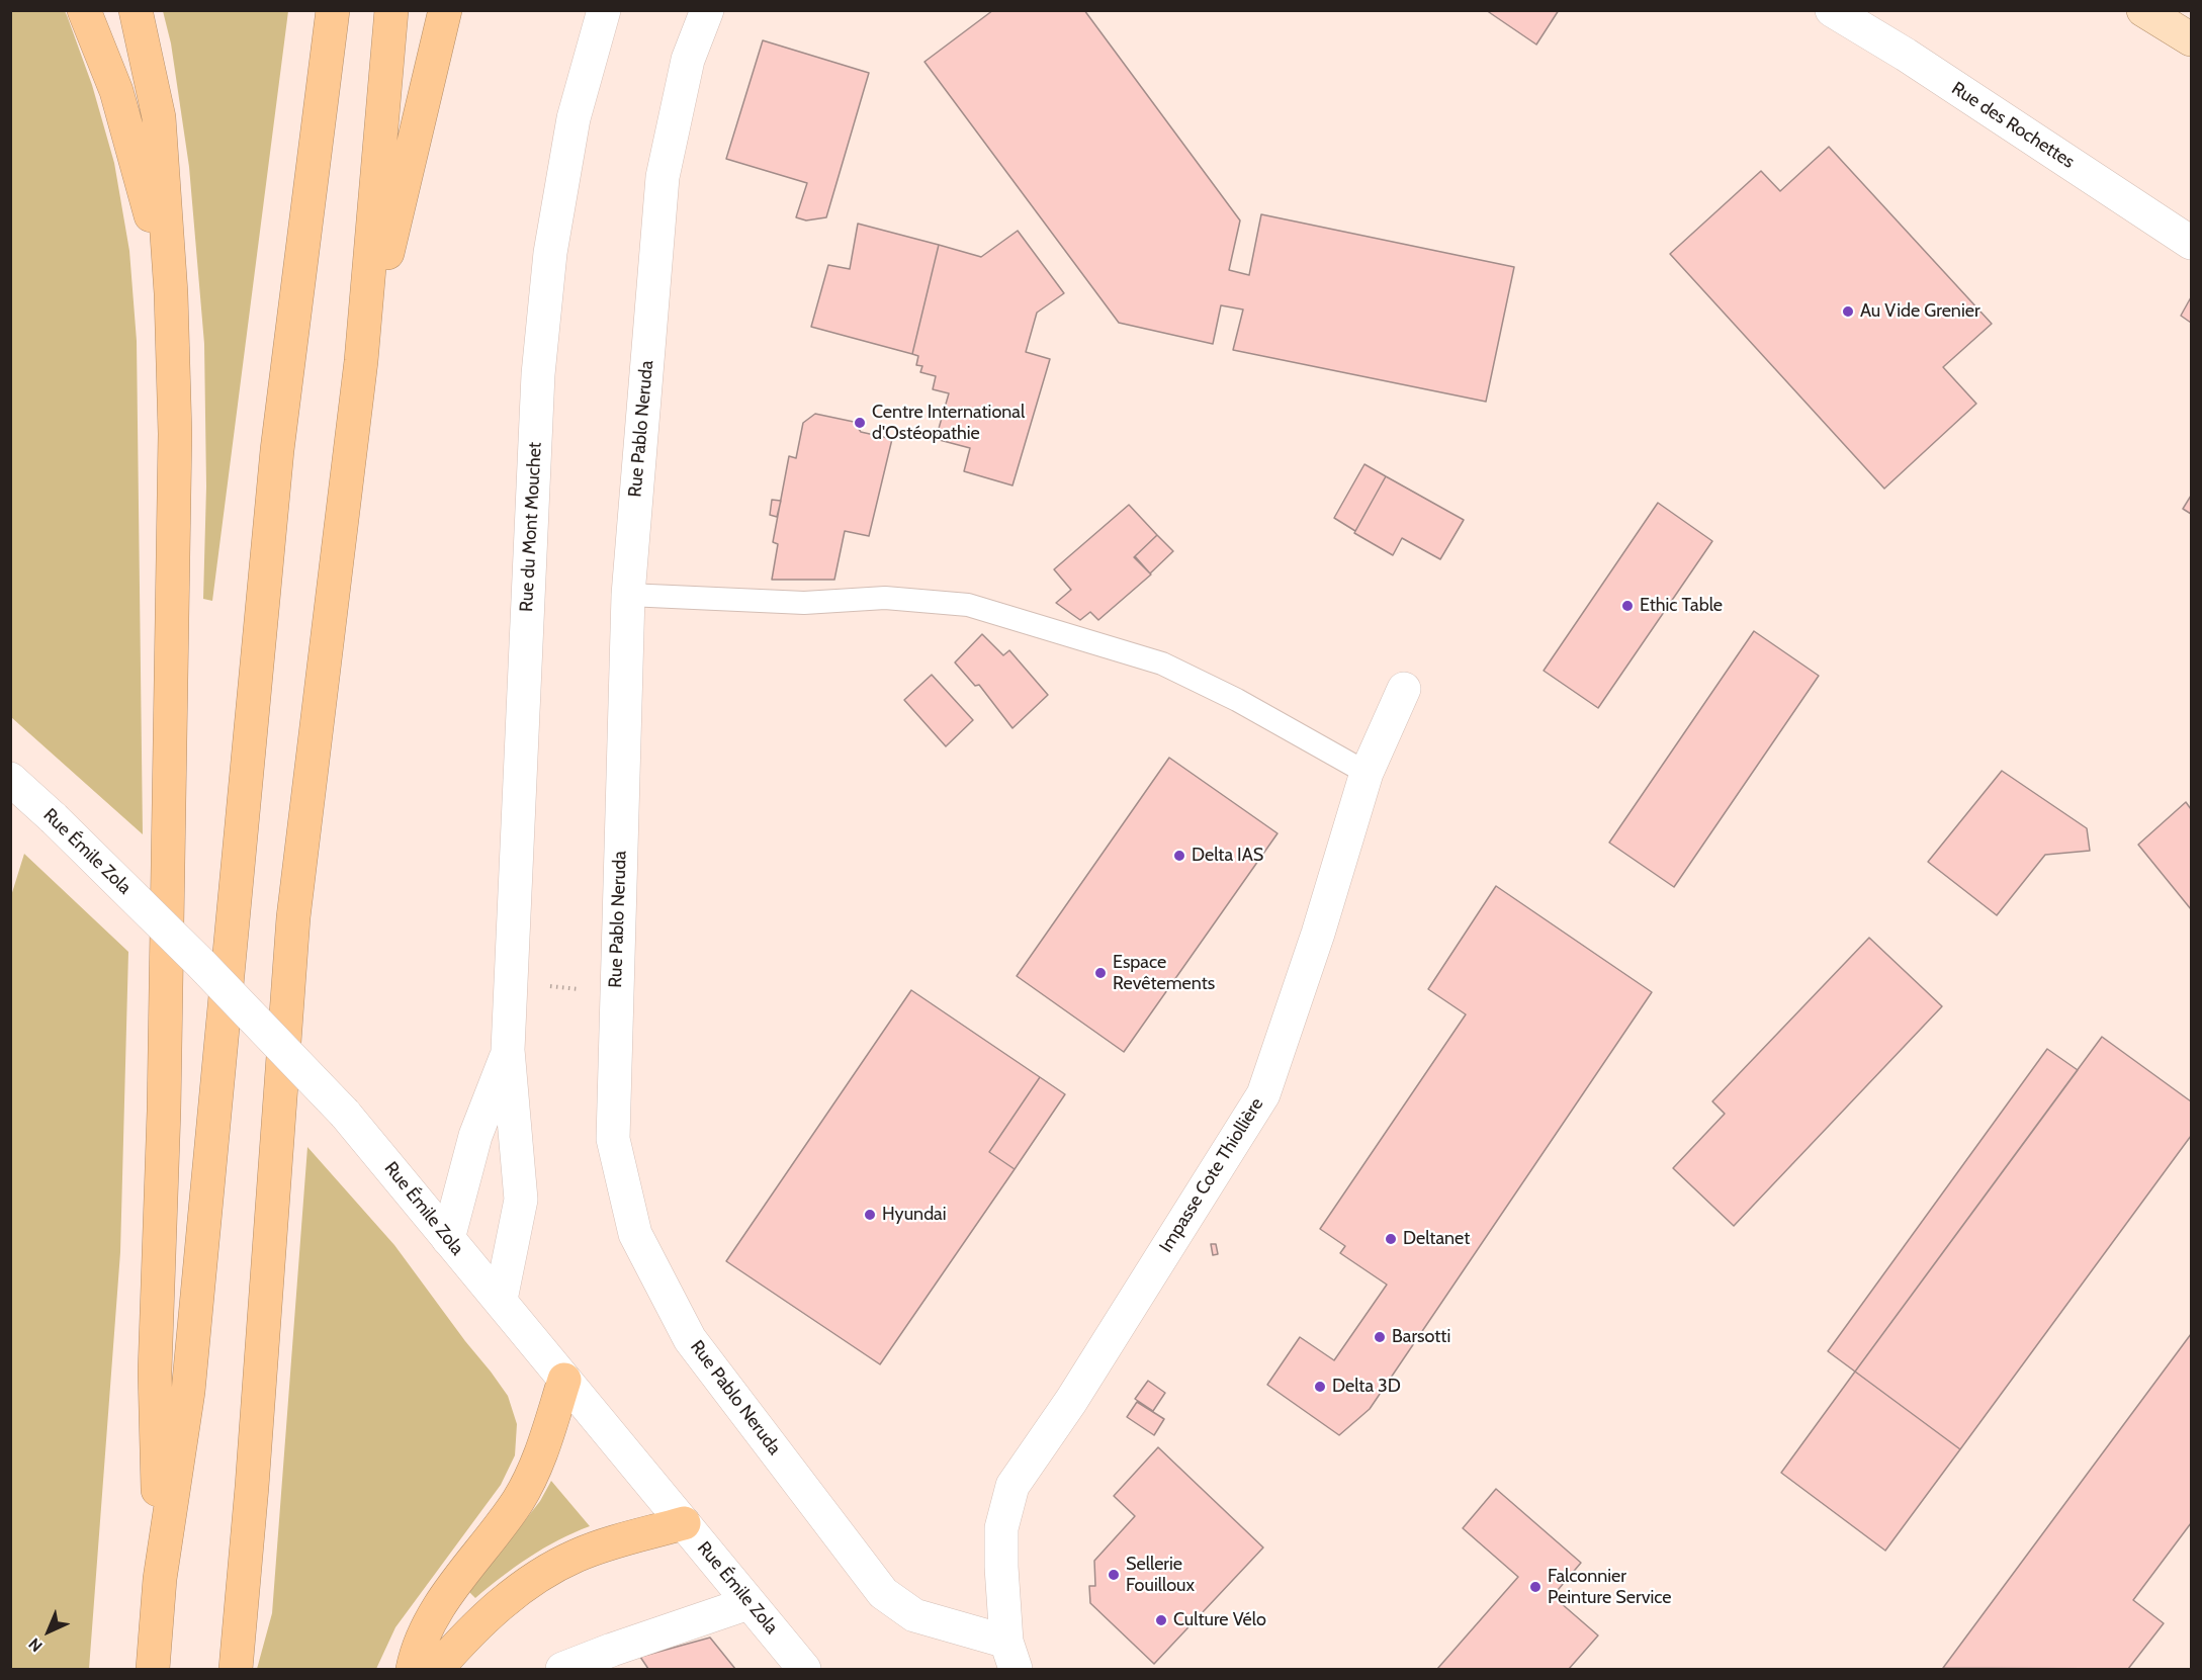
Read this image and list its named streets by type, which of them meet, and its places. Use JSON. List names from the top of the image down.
{
  "streets": {
    "street": [
      "Rue des Rochettes",
      "Rue Pablo Neruda",
      "Rue du Mont Mouchet",
      "Rue Émile Zola",
      "Impasse Cote Thiollière"
    ]
  },
  "crossings": [
    ["Rue Pablo Neruda", "Impasse Cote Thiollière"],
    ["Rue du Mont Mouchet", "Rue Émile Zola"]
  ],
  "places": [
    "Au Vide Grenier",
    "Centre International d'Ostéopathie",
    "Ethic Table",
    "Delta IAS",
    "Espace Revêtements",
    "Hyundai",
    "Deltanet",
    "Barsotti",
    "Delta 3D",
    "Sellerie Fouilloux",
    "Falconnier Peinture Service",
    "Culture Vélo"
  ],
  "north": "bottom left"
}
